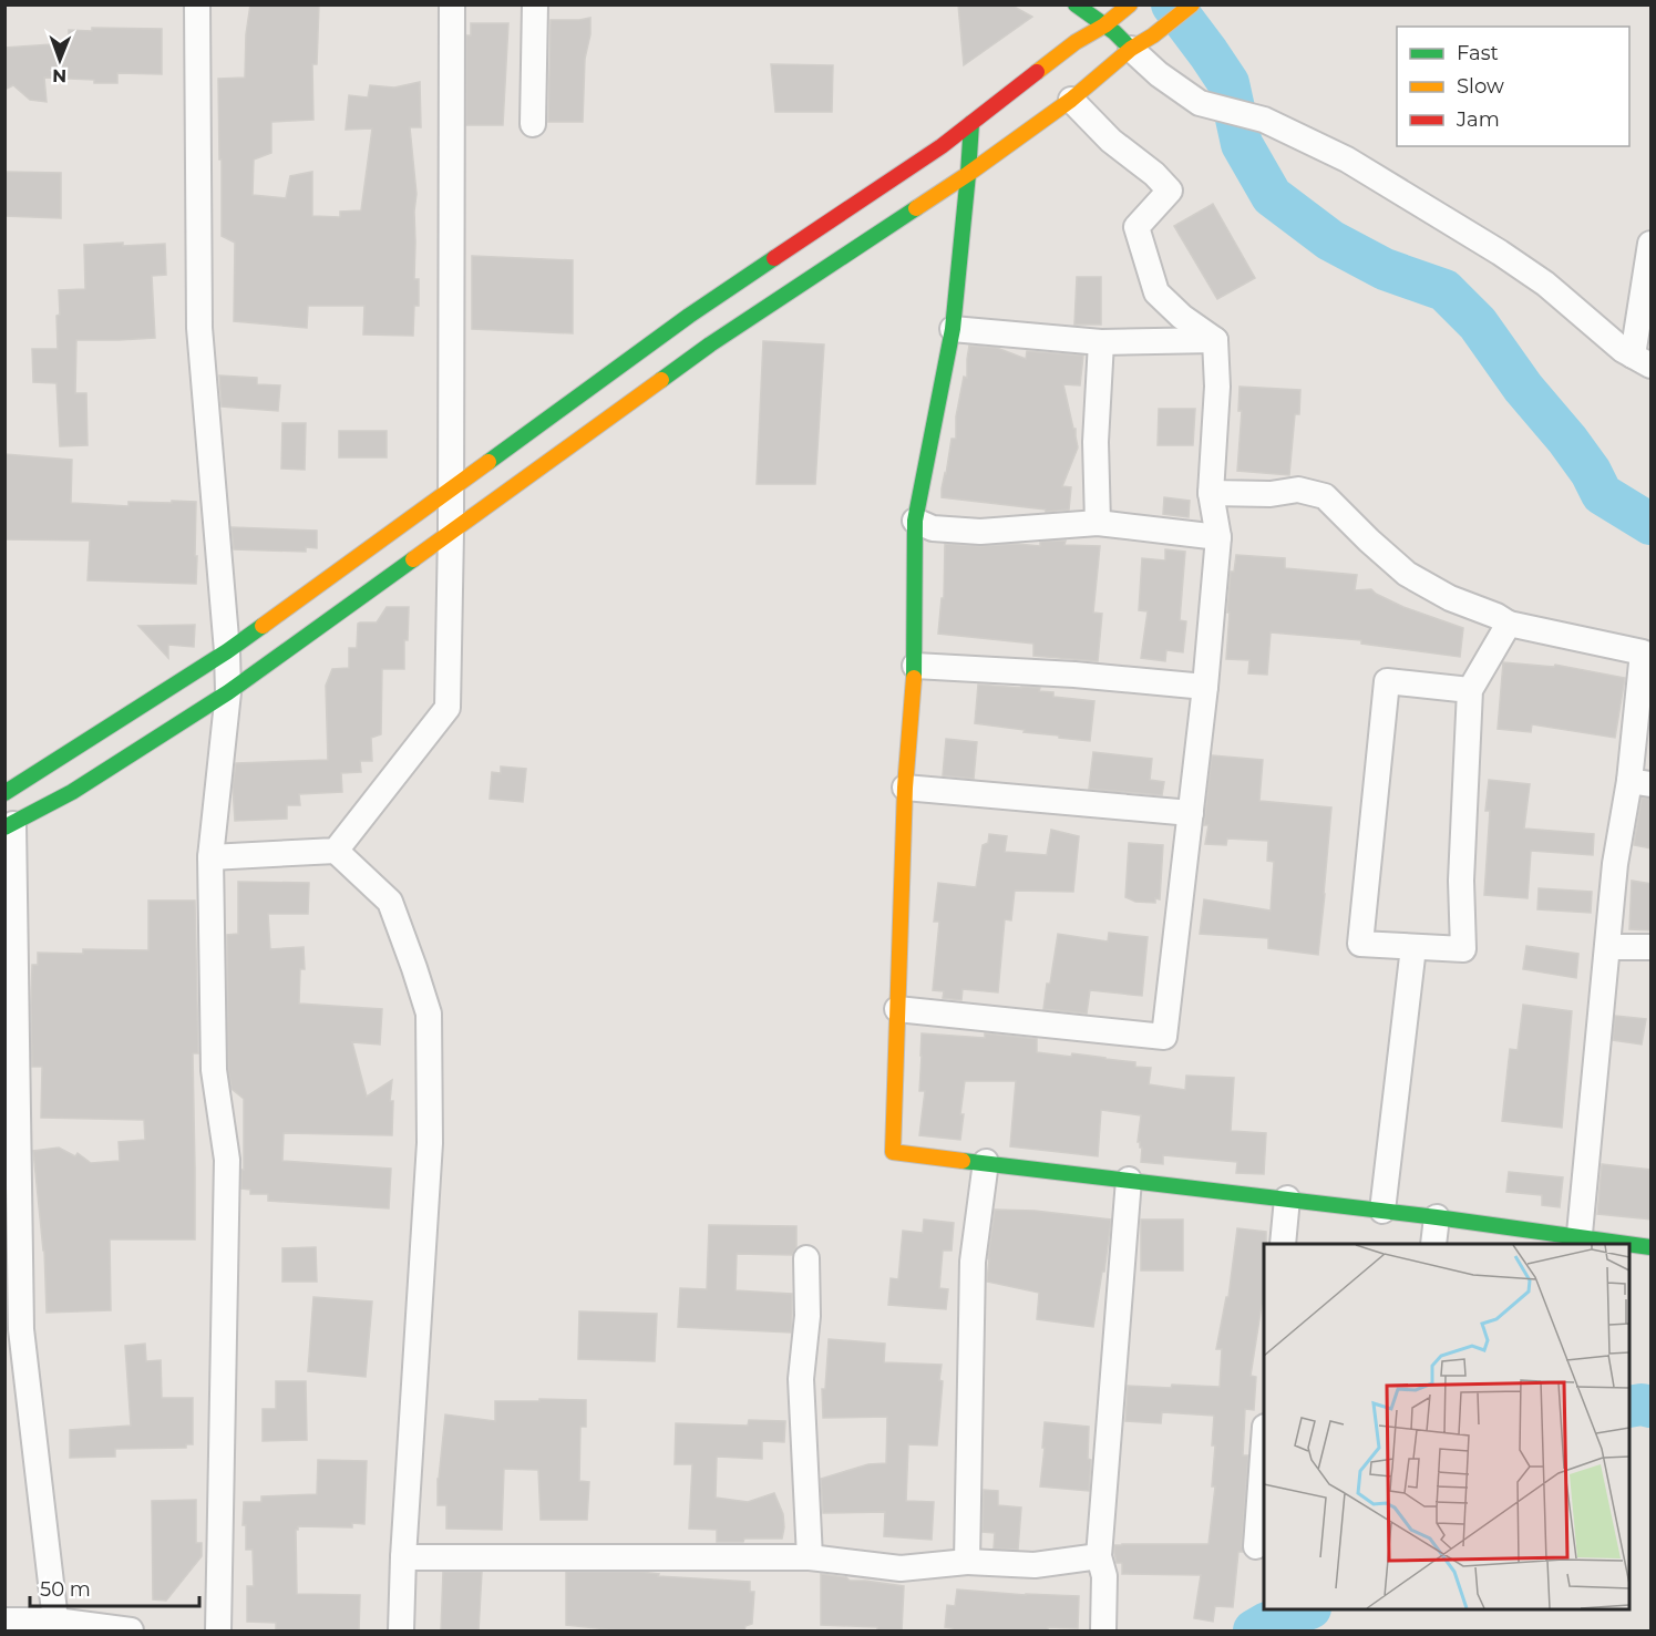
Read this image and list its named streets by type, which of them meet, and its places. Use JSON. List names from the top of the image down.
{
  "legend": ["Fast", "Slow", "Jam"],
  "scale_bar": "50 m",
  "north": "bottom"
}
